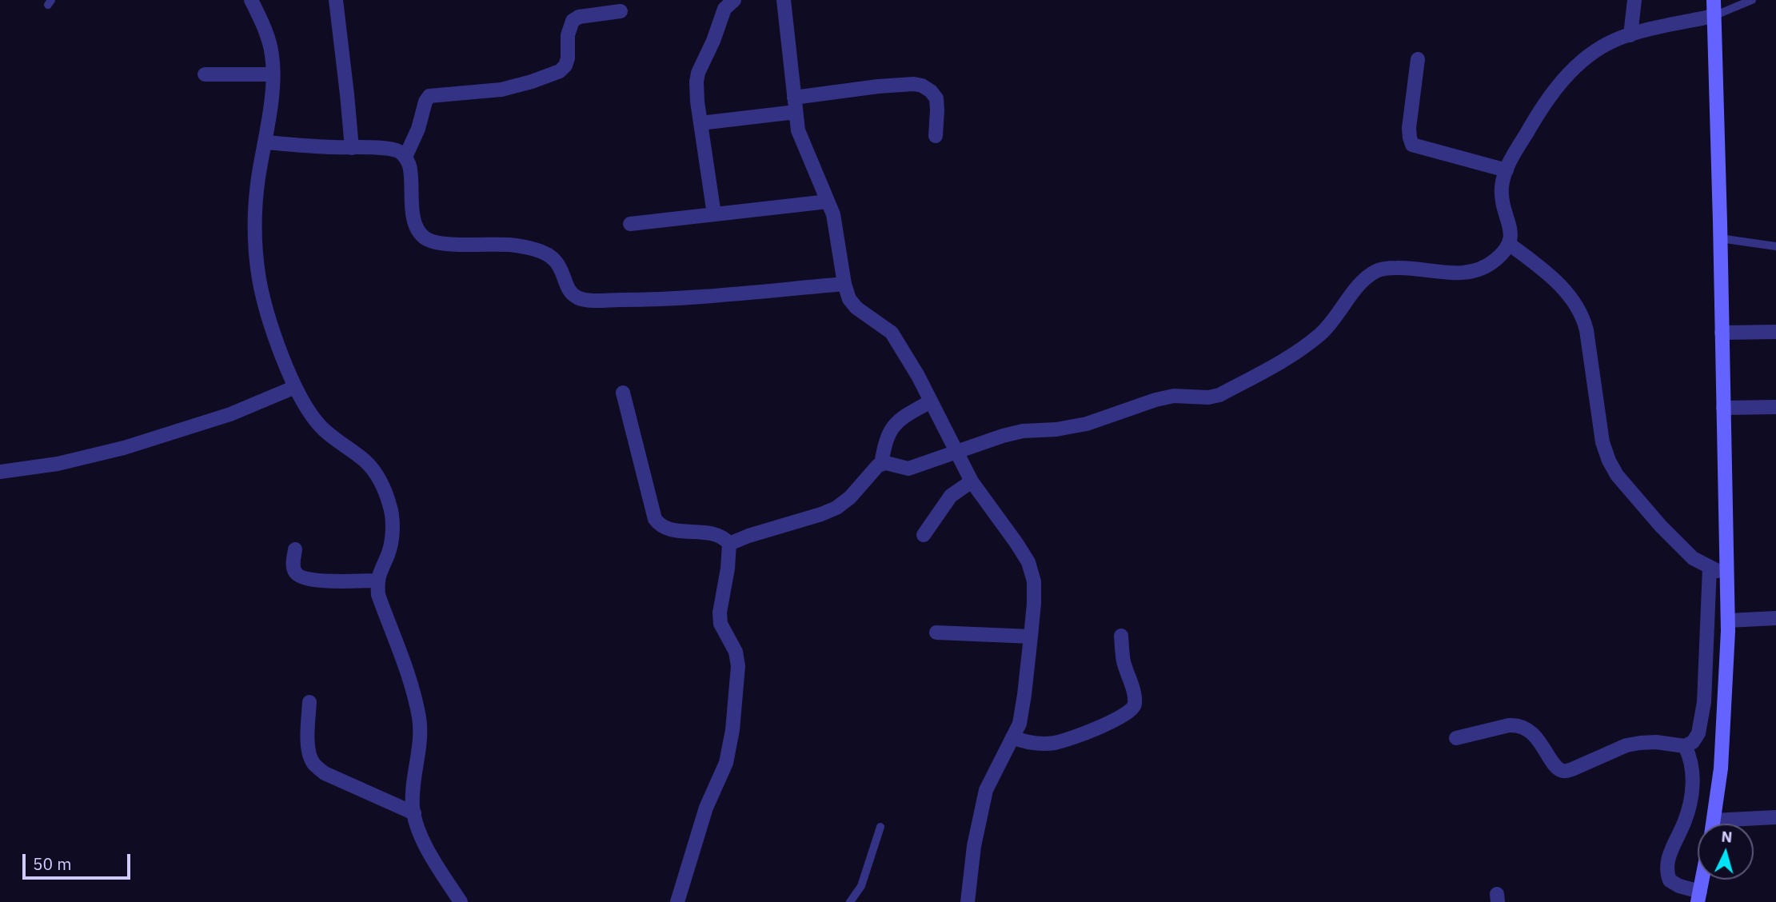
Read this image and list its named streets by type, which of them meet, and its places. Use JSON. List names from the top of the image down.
{
  "scale_bar": "50 m",
  "north": "top"
}
